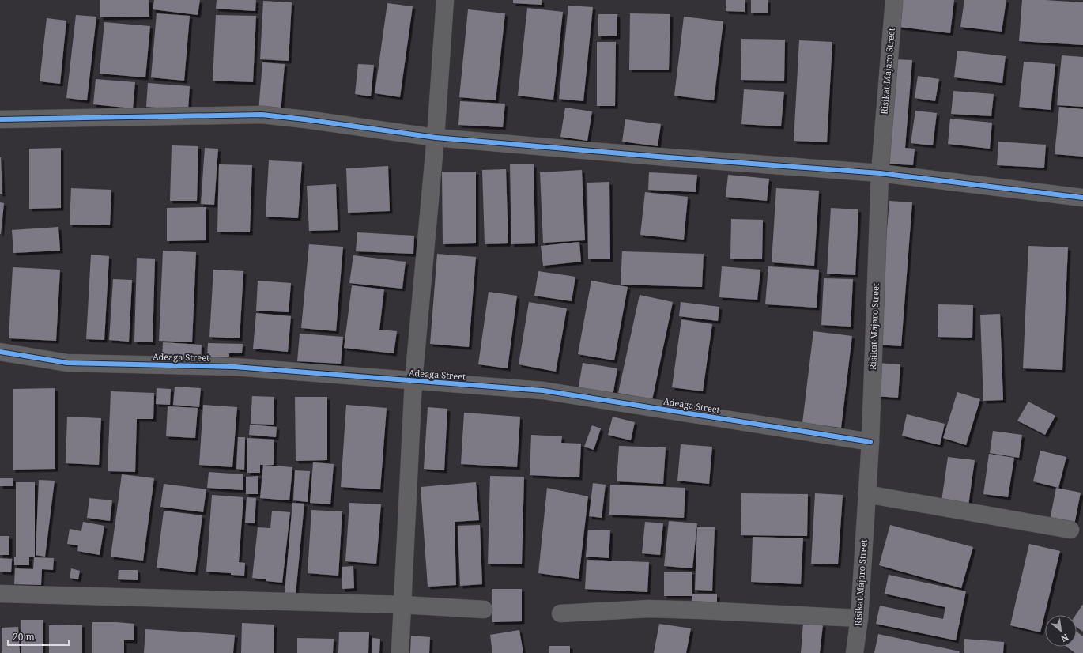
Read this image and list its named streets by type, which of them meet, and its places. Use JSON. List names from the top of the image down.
{
  "streets": {
    "street": ["Risikat Majaro Street", "Adeaga Street"]
  },
  "crossings": [
    ["Risikat Majaro Street", "Adeaga Street"]
  ],
  "scale_bar": "20 m",
  "north": "bottom right"
}
